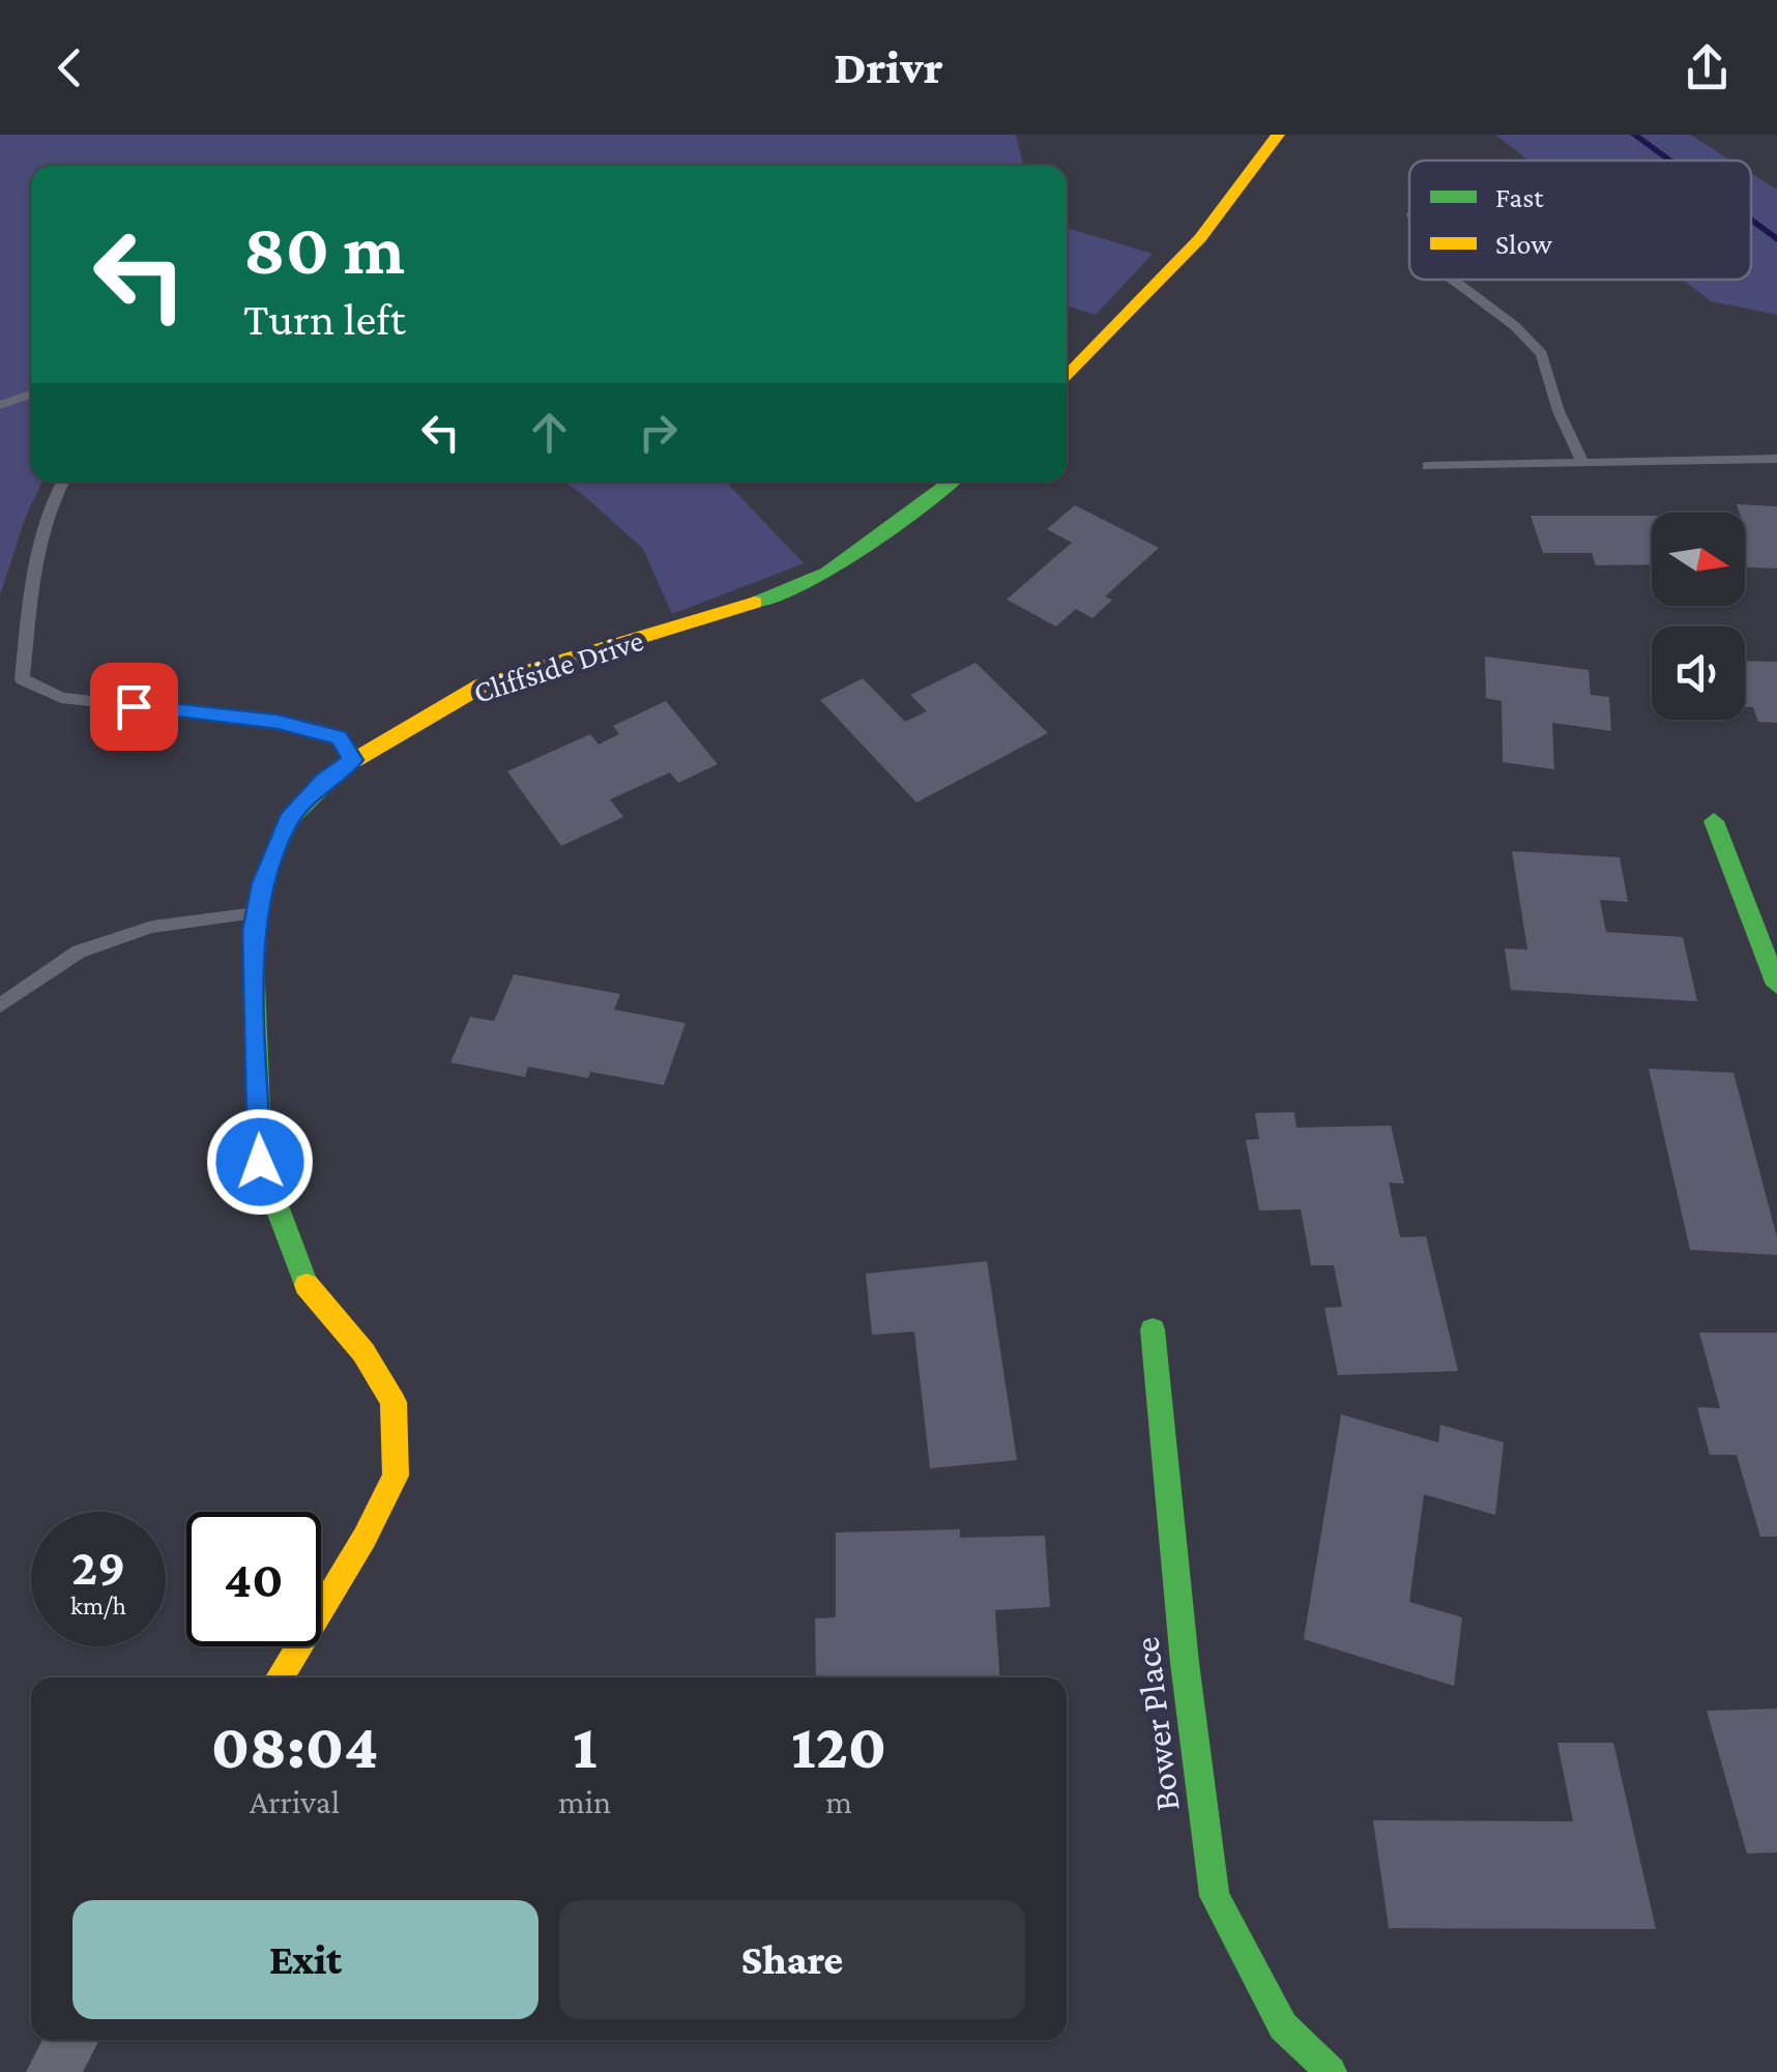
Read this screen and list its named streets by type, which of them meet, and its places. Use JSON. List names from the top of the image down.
{
  "streets": {
    "street": ["Cliffside Drive", "Bower Place"]
  },
  "legend": ["Fast", "Slow"],
  "north": "right",
  "page": {
    "header": "Drivr",
    "turn": ["80 m", "Turn left"],
    "speed": "29 km/h",
    "limit": "40",
    "eta": [
      "08:04",
      "Arrival",
      "1",
      "min",
      "120",
      "m"
    ],
    "buttons": ["Exit", "Share"]
  }
}
